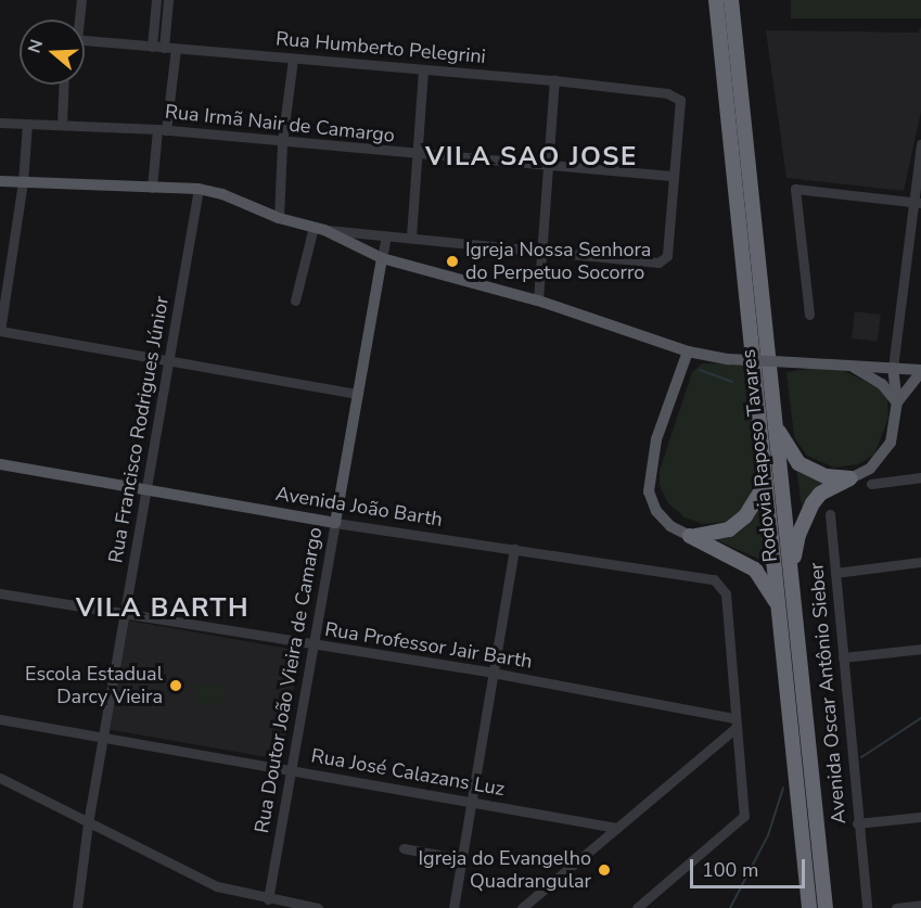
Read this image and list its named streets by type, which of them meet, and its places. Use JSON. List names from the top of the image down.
{
  "streets": {
    "highway": ["Rodovia Raposo Tavares"],
    "main road": ["Avenida João Barth", "Rua Doutor João Vieira de Camargo"],
    "street": [
      "Rua Humberto Pelegrini",
      "Rua Irmã Nair de Camargo",
      "Rua Francisco Rodrigues Júnior",
      "Rua Professor Jair Barth",
      "Avenida Oscar Antônio Sieber",
      "Rua José Calazans Luz"
    ]
  },
  "crossings": [
    ["Rua Humberto Pelegrini", "Rua Irmã Nair de Camargo"],
    ["Rua Francisco Rodrigues Júnior", "Avenida João Barth"],
    ["Rua Francisco Rodrigues Júnior", "Rua Professor Jair Barth"],
    ["Rua Francisco Rodrigues Júnior", "Rua José Calazans Luz"],
    ["Avenida João Barth", "Rua Professor Jair Barth"],
    ["Avenida João Barth", "Rua Doutor João Vieira de Camargo"],
    ["Rua Professor Jair Barth", "Rua Doutor João Vieira de Camargo"],
    ["Rua Doutor João Vieira de Camargo", "Rua José Calazans Luz"]
  ],
  "districts": ["VILA SAO JOSE", "VILA BARTH"],
  "places": ["Igreja Nossa Senhora do Perpetuo Socorro", "Escola Estadual Darcy Vieira", "Igreja do Evangelho Quadrangular"],
  "scale_bar": "100 m",
  "north": "left"
}
